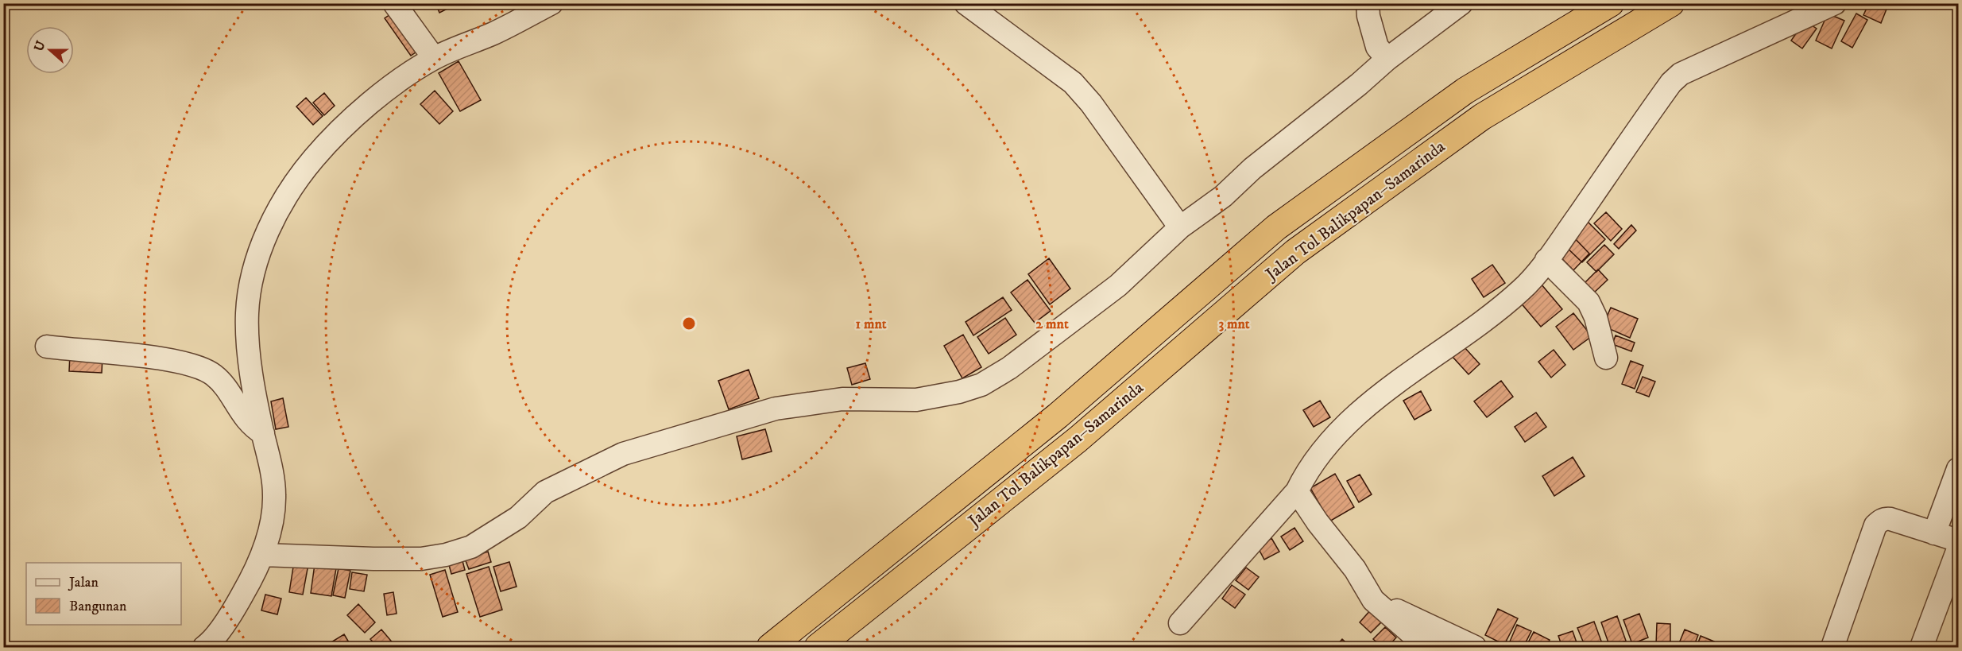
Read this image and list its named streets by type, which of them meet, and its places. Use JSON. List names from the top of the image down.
{
  "streets": {
    "highway": ["Jalan Tol Balikpapan–Samarinda"]
  },
  "legend": ["Jalan", "Bangunan"],
  "north": "left",
  "rings": ["1 mnt", "2 mnt", "3 mnt"]
}
